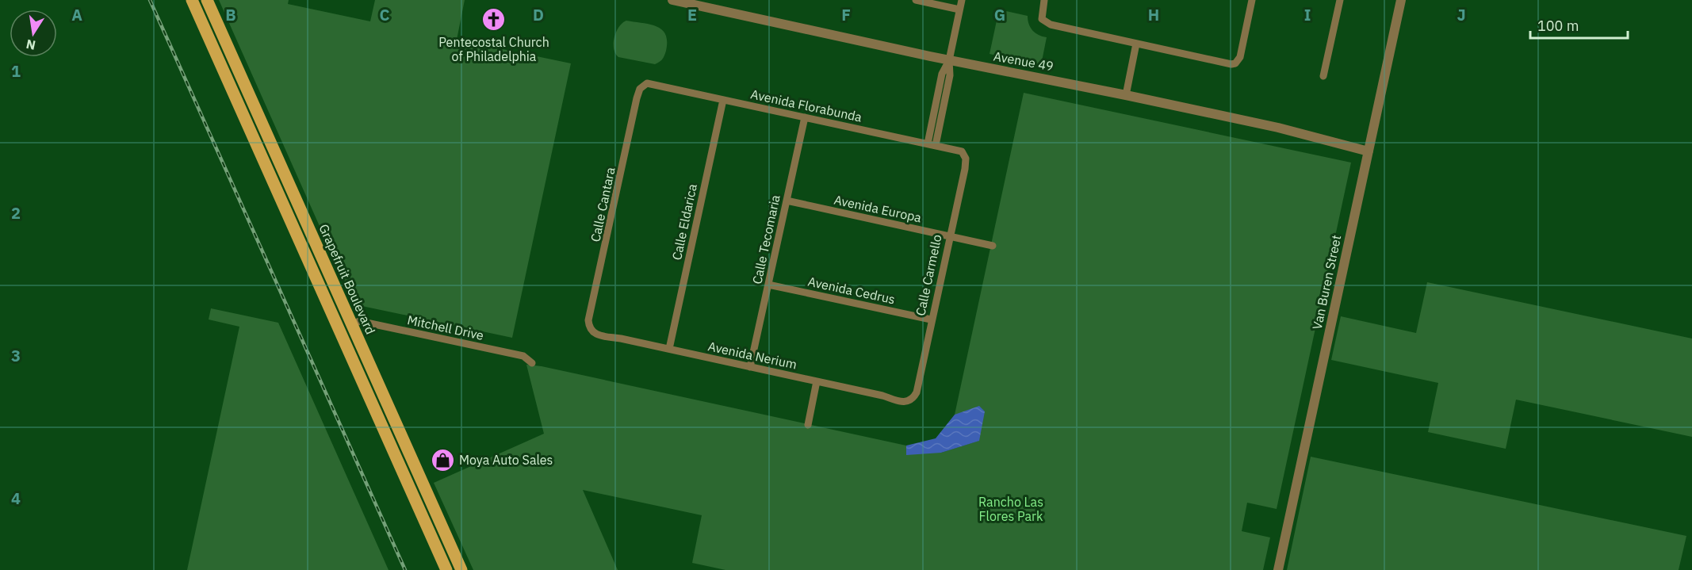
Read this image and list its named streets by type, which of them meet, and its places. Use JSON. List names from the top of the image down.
{
  "streets": {
    "main road": ["Grapefruit Boulevard"],
    "street": [
      "Avenue 49",
      "Avenida Florabunda",
      "Calle Cantara",
      "Avenida Europa",
      "Calle Eldarica",
      "Calle Tecomaria",
      "Calle Carmello",
      "Van Buren Street",
      "Avenida Cedrus",
      "Mitchell Drive",
      "Avenida Nerium"
    ]
  },
  "crossings": [
    ["Avenue 49", "Van Buren Street"],
    ["Avenida Florabunda", "Calle Cantara"],
    ["Avenida Florabunda", "Calle Eldarica"],
    ["Avenida Florabunda", "Calle Tecomaria"],
    ["Avenida Florabunda", "Calle Carmello"],
    ["Calle Cantara", "Avenida Nerium"],
    ["Avenida Europa", "Calle Tecomaria"],
    ["Avenida Europa", "Calle Carmello"],
    ["Calle Eldarica", "Avenida Nerium"],
    ["Calle Tecomaria", "Avenida Cedrus"],
    ["Calle Tecomaria", "Avenida Nerium"],
    ["Calle Carmello", "Avenida Cedrus"],
    ["Calle Carmello", "Avenida Nerium"],
    ["Grapefruit Boulevard", "Mitchell Drive"]
  ],
  "parks": ["Rancho Las Flores Park"],
  "places": {
    "church": ["Pentecostal Church of Philadelphia"],
    "shop": ["Moya Auto Sales"]
  },
  "scale_bar": "100 m",
  "north": "bottom",
  "grid": {
    "columns": [
      "A",
      "B",
      "C",
      "D",
      "E",
      "F",
      "G",
      "H",
      "I",
      "J"
    ],
    "rows": [
      "1",
      "2",
      "3",
      "4"
    ]
  }
}
